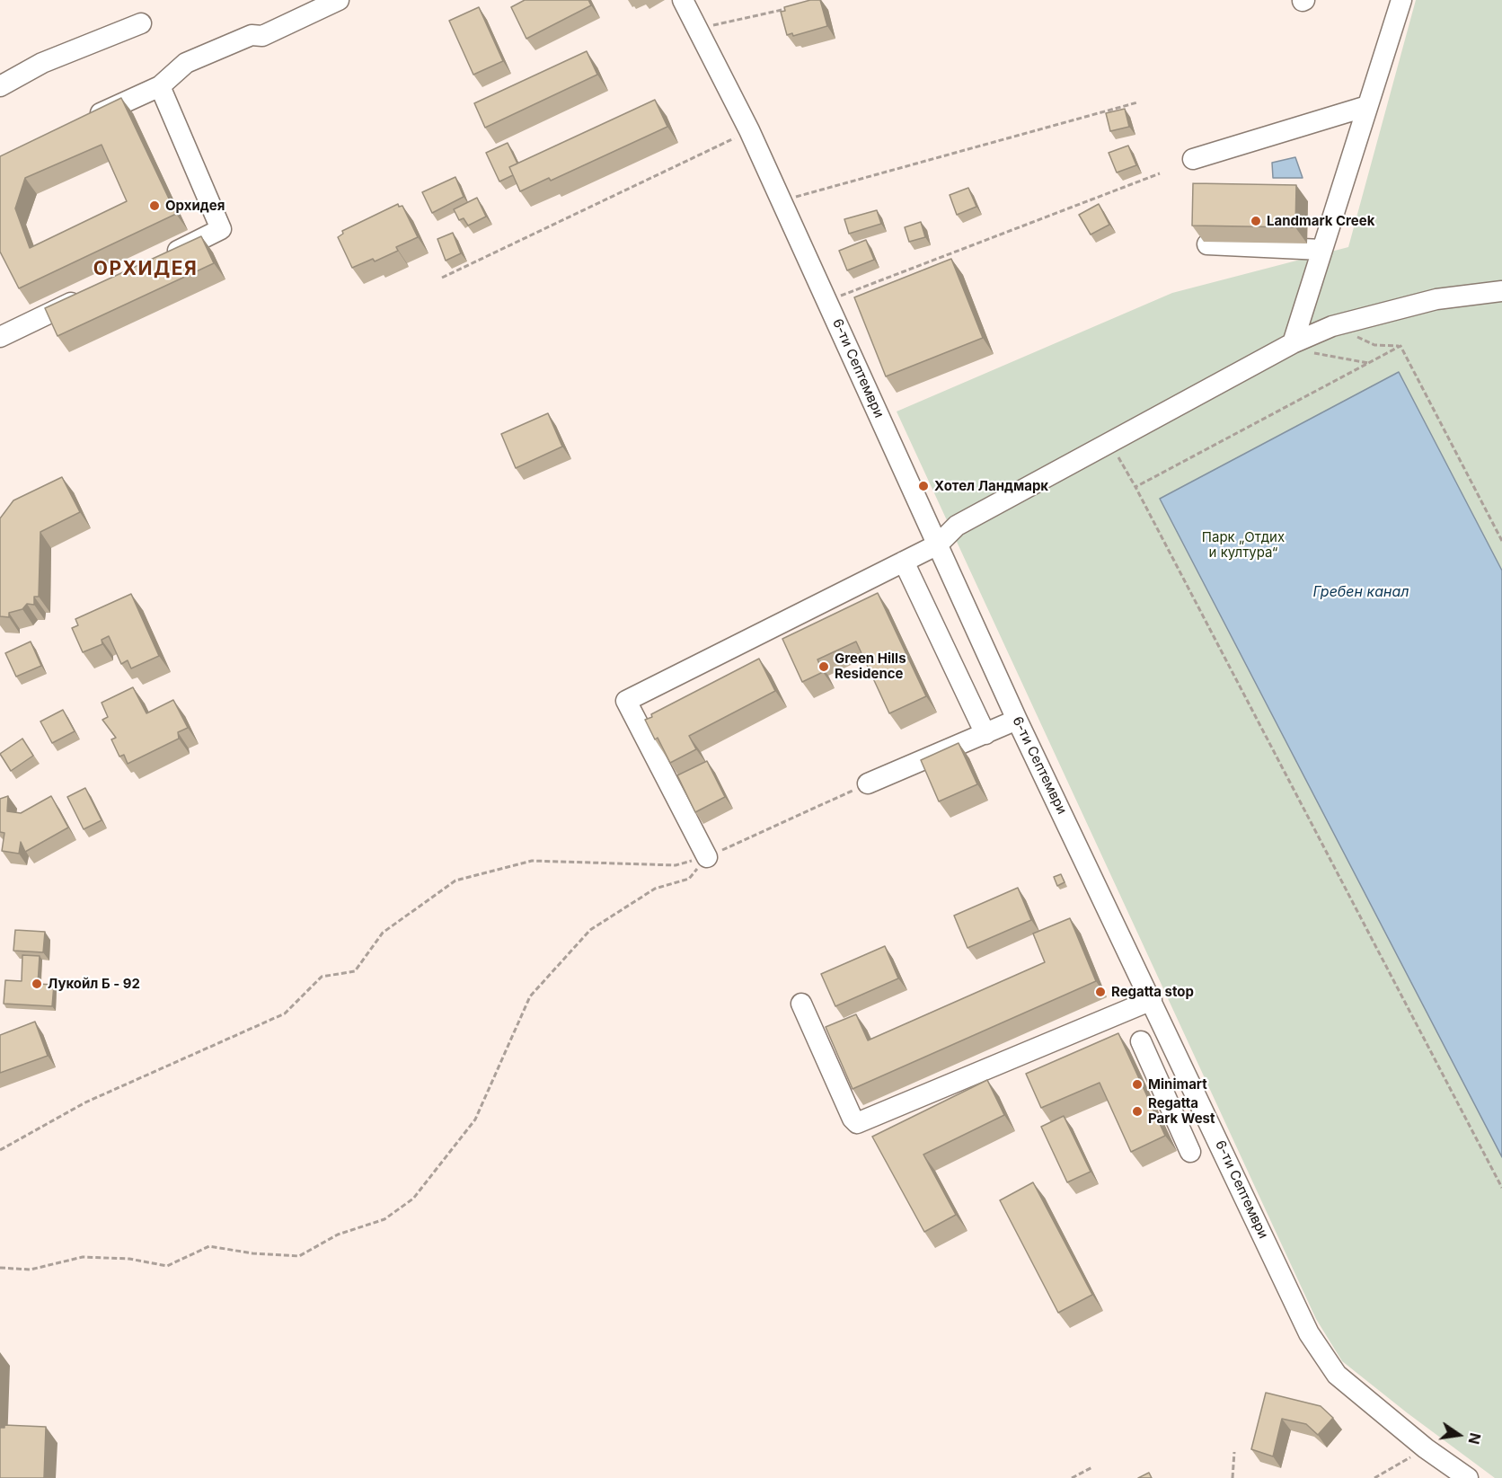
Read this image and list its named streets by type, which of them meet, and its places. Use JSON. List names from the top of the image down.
{
  "streets": {
    "street": ["6-ти Септември"]
  },
  "districts": ["ОРХИДЕЯ"],
  "water": ["Гребен канал"],
  "parks": ["Парк „Отдих и култура“"],
  "places": [
    "Орхидея",
    "Landmark Creek",
    "Хотел Ландмарк",
    "Green Hills Residence",
    "Лукойл Б - 92",
    "Regatta stop",
    "Minimart",
    "Regatta Park West"
  ],
  "north": "right"
}
